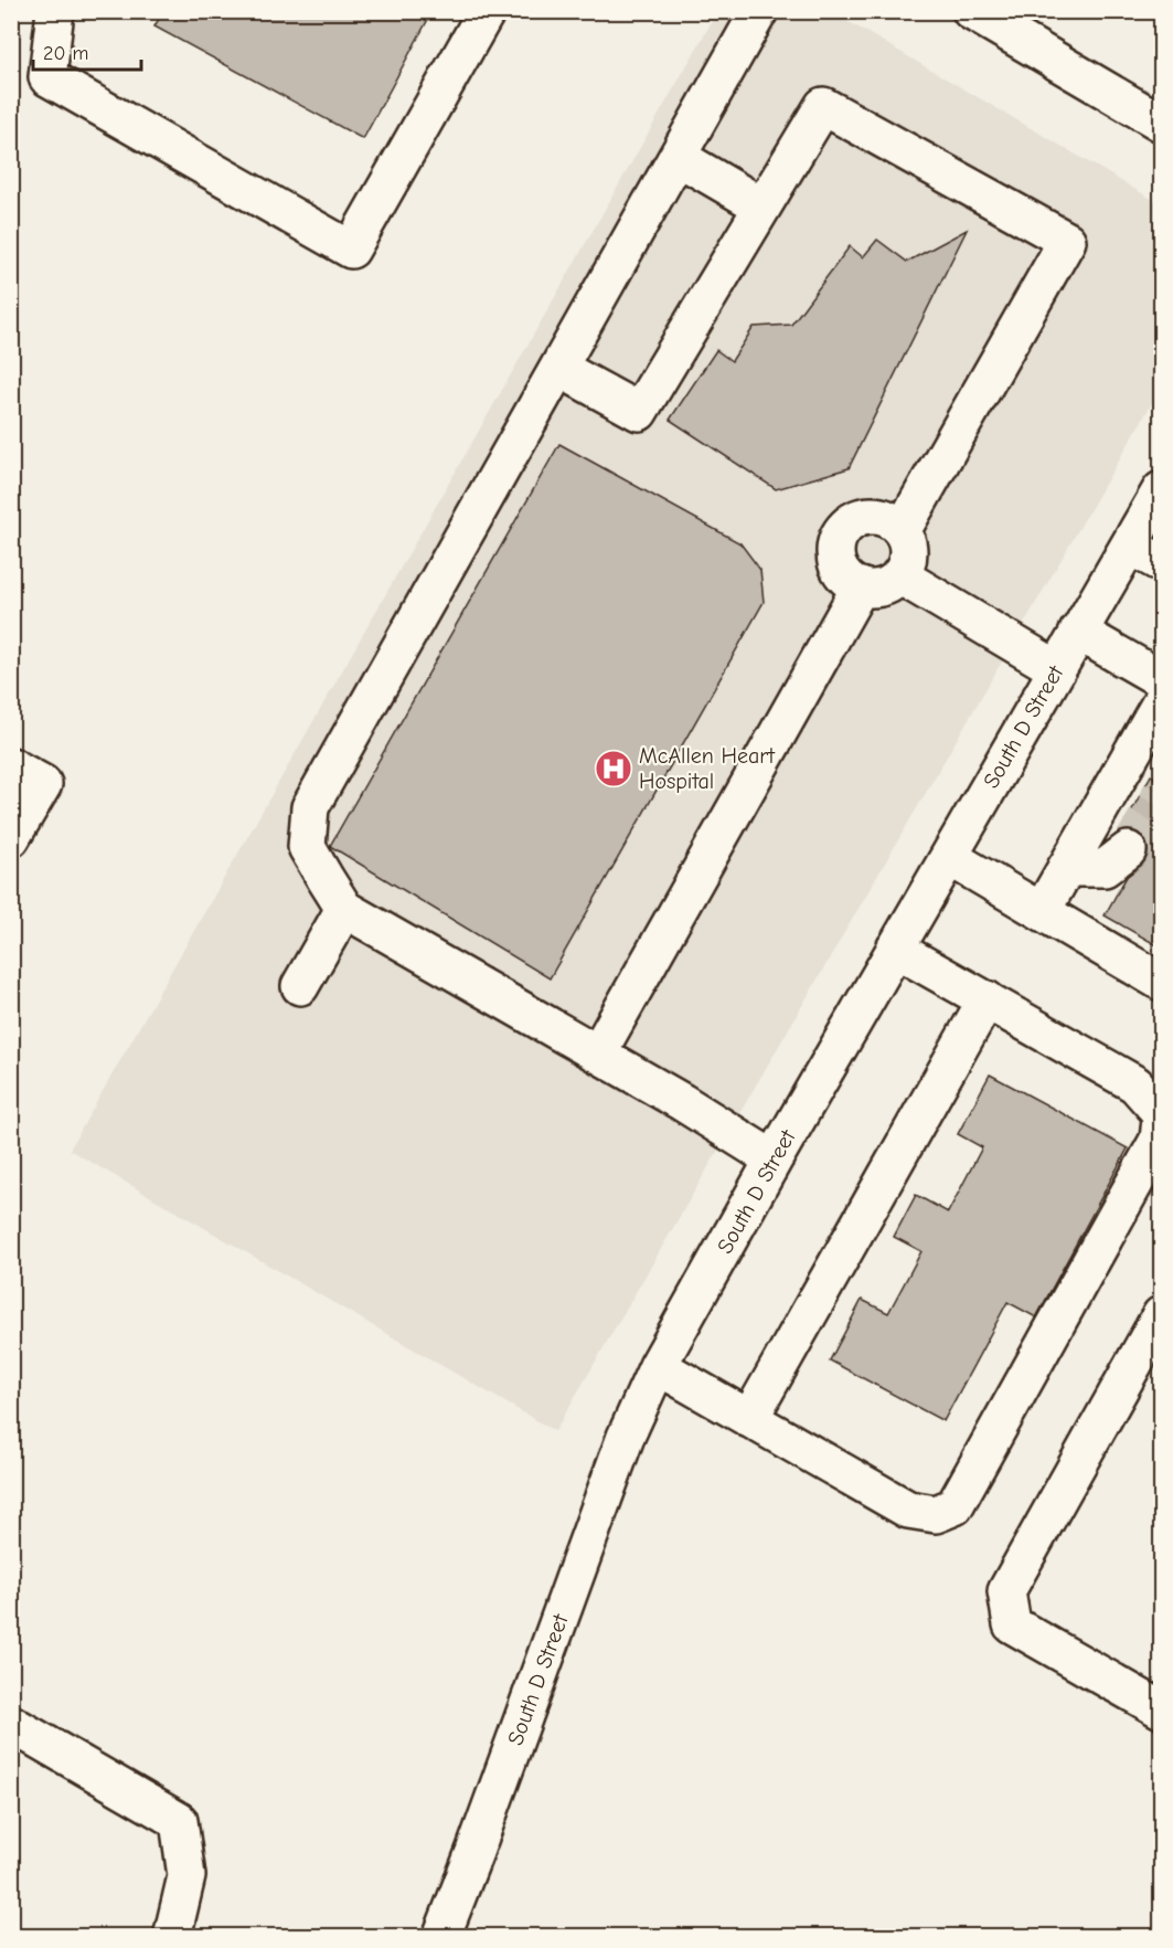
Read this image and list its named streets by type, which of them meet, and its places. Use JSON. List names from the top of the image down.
{
  "streets": {
    "street": ["South D Street"]
  },
  "places": {
    "hospital": ["McAllen Heart Hospital"]
  },
  "scale_bar": "20 m"
}
